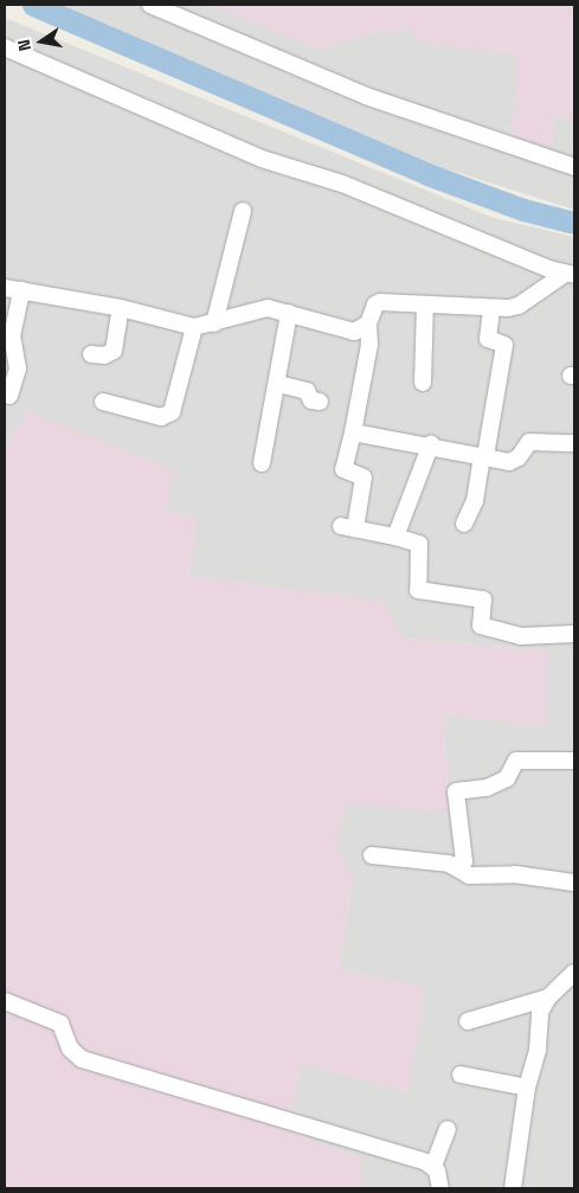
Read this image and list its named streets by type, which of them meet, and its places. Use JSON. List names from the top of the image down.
{
  "north": "left"
}
